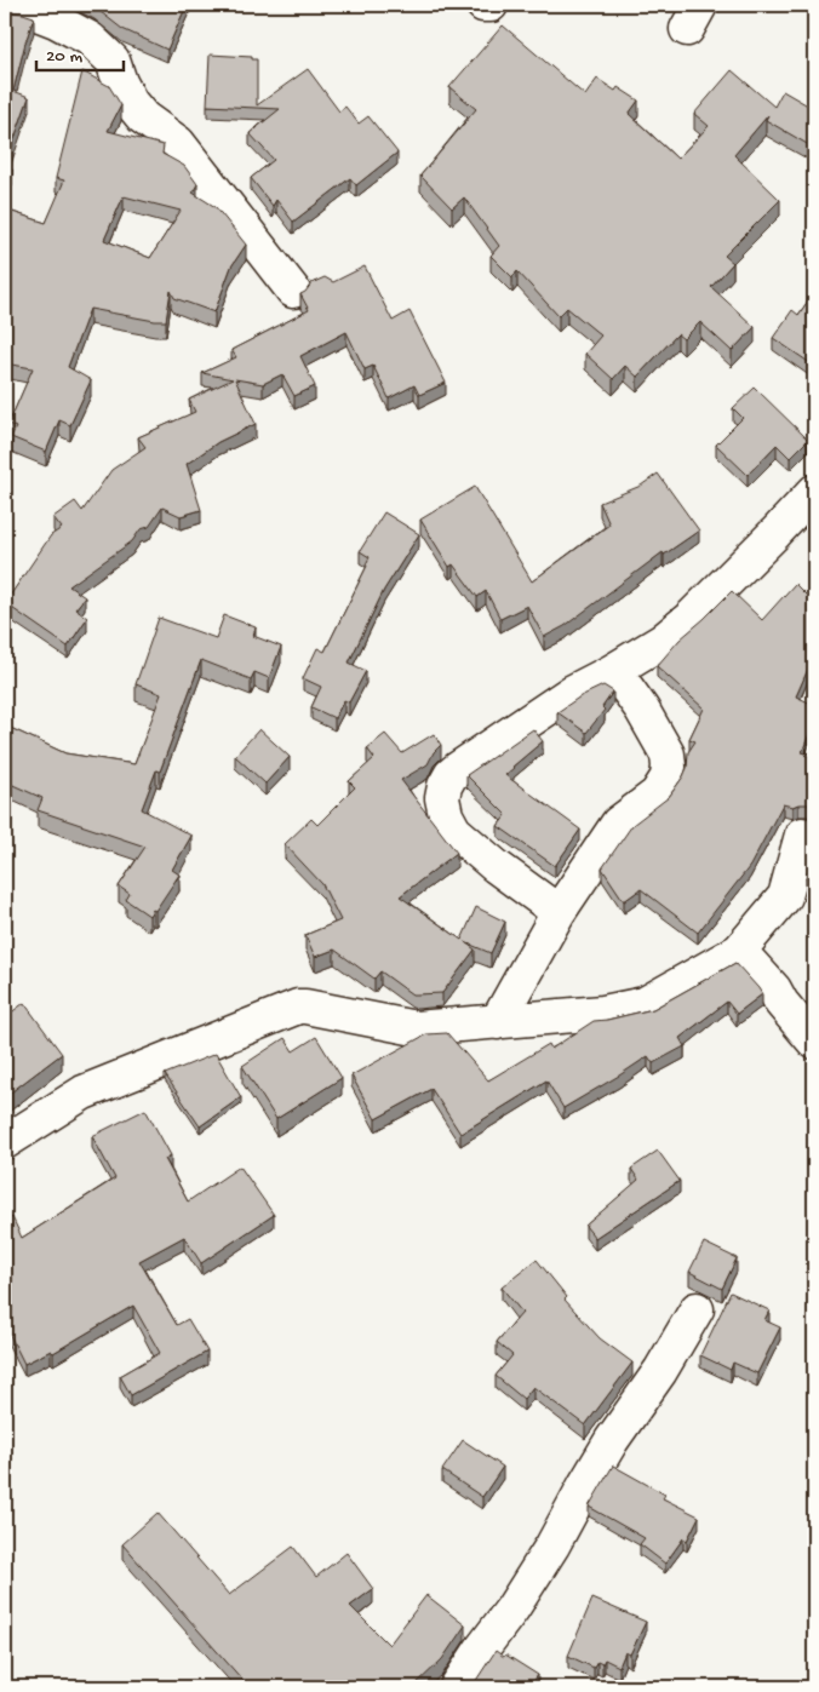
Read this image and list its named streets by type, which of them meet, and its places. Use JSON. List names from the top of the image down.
{
  "scale_bar": "20 m"
}
